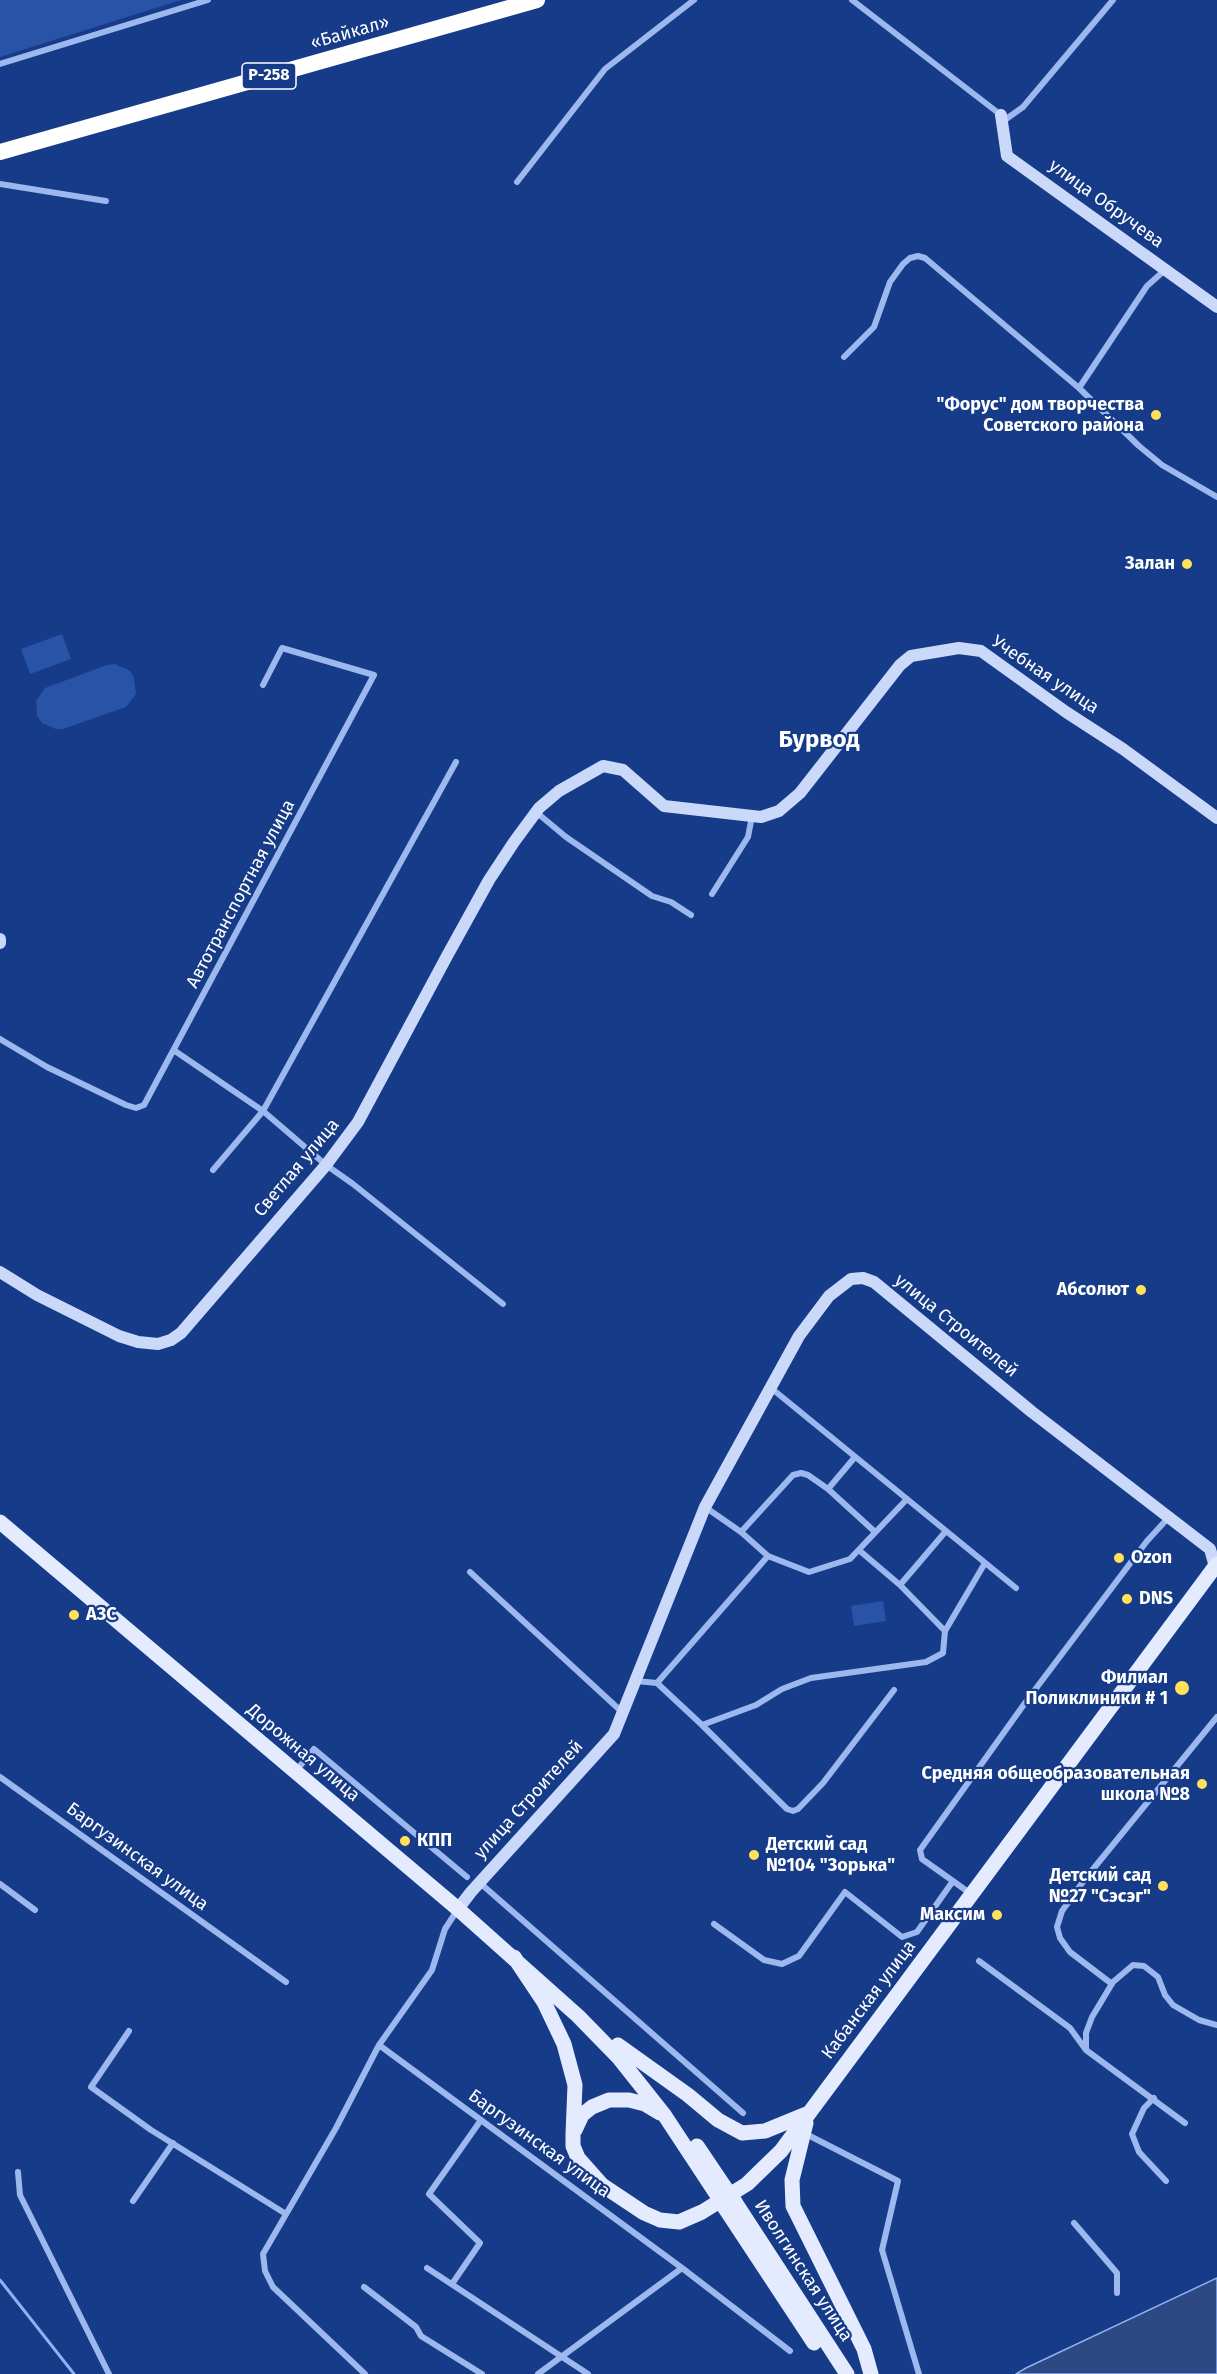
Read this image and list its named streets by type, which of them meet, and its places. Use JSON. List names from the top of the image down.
{
  "streets": {
    "highway": ["«Байкал»", "Р-258"],
    "main road": ["Дорожная улица", "Кабанская улица", "Иволгинская улица"],
    "street": [
      "улица Обручева",
      "Учебная улица",
      "Автотранспортная улица",
      "Светлая улица",
      "улица Строителей",
      "Баргузинская улица"
    ]
  },
  "crossings": [
    ["Учебная улица", "Светлая улица"],
    ["улица Строителей", "Дорожная улица"],
    ["улица Строителей", "Кабанская улица"],
    ["Дорожная улица", "Кабанская улица"],
    ["Дорожная улица", "Иволгинская улица"]
  ],
  "districts": ["Бурвод"],
  "places": [
    "\"Форус\" дом творчества Советского района",
    "Залан",
    "Абсолют",
    "Ozon",
    "DNS",
    "АЗС",
    "Филиал Поликлиники # 1",
    "Средняя общеобразовательная школа №8",
    "КПП",
    "Детский сад №104 \"Зорька\"",
    "Детский сад №27 \"Сэсэг\"",
    "Максим"
  ]
}
